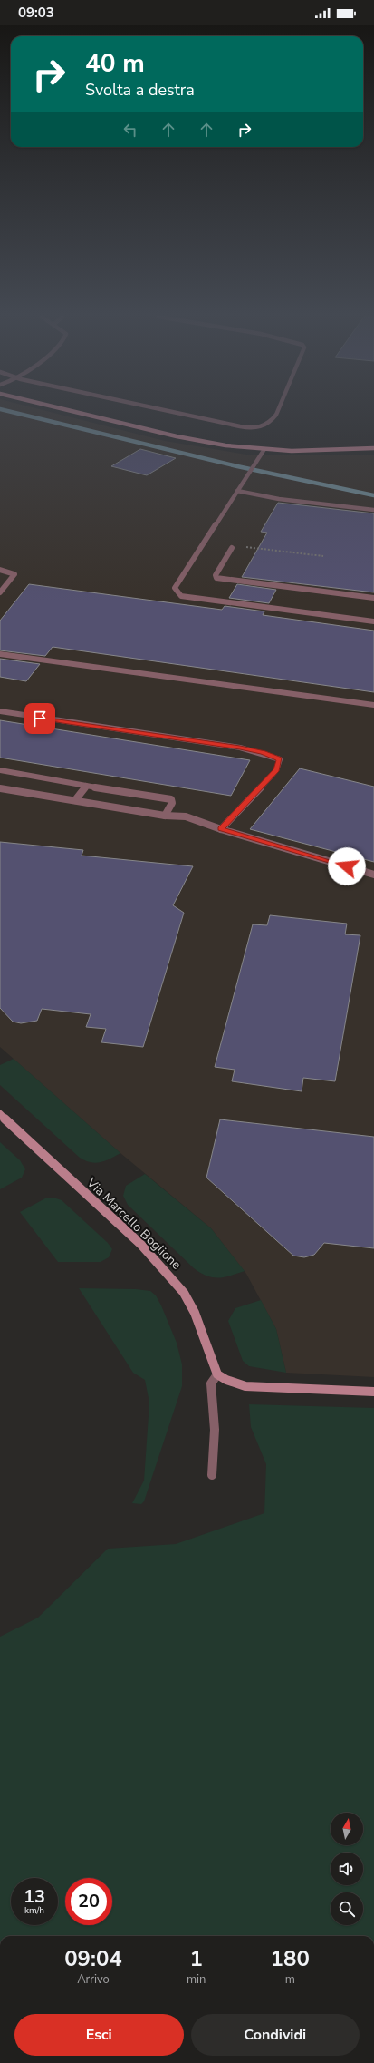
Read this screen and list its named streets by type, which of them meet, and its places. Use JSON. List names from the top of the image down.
{
  "streets": {
    "street": ["Via Marcello Boglione"]
  },
  "north": "top",
  "page": {
    "status": "09:03",
    "turn": ["40 m", "Svolta a destra"],
    "speed": "13 km/h",
    "limit": "20",
    "eta": [
      "09:04",
      "Arrivo",
      "1",
      "min",
      "180",
      "m"
    ],
    "buttons": ["Esci", "Condividi"]
  }
}
